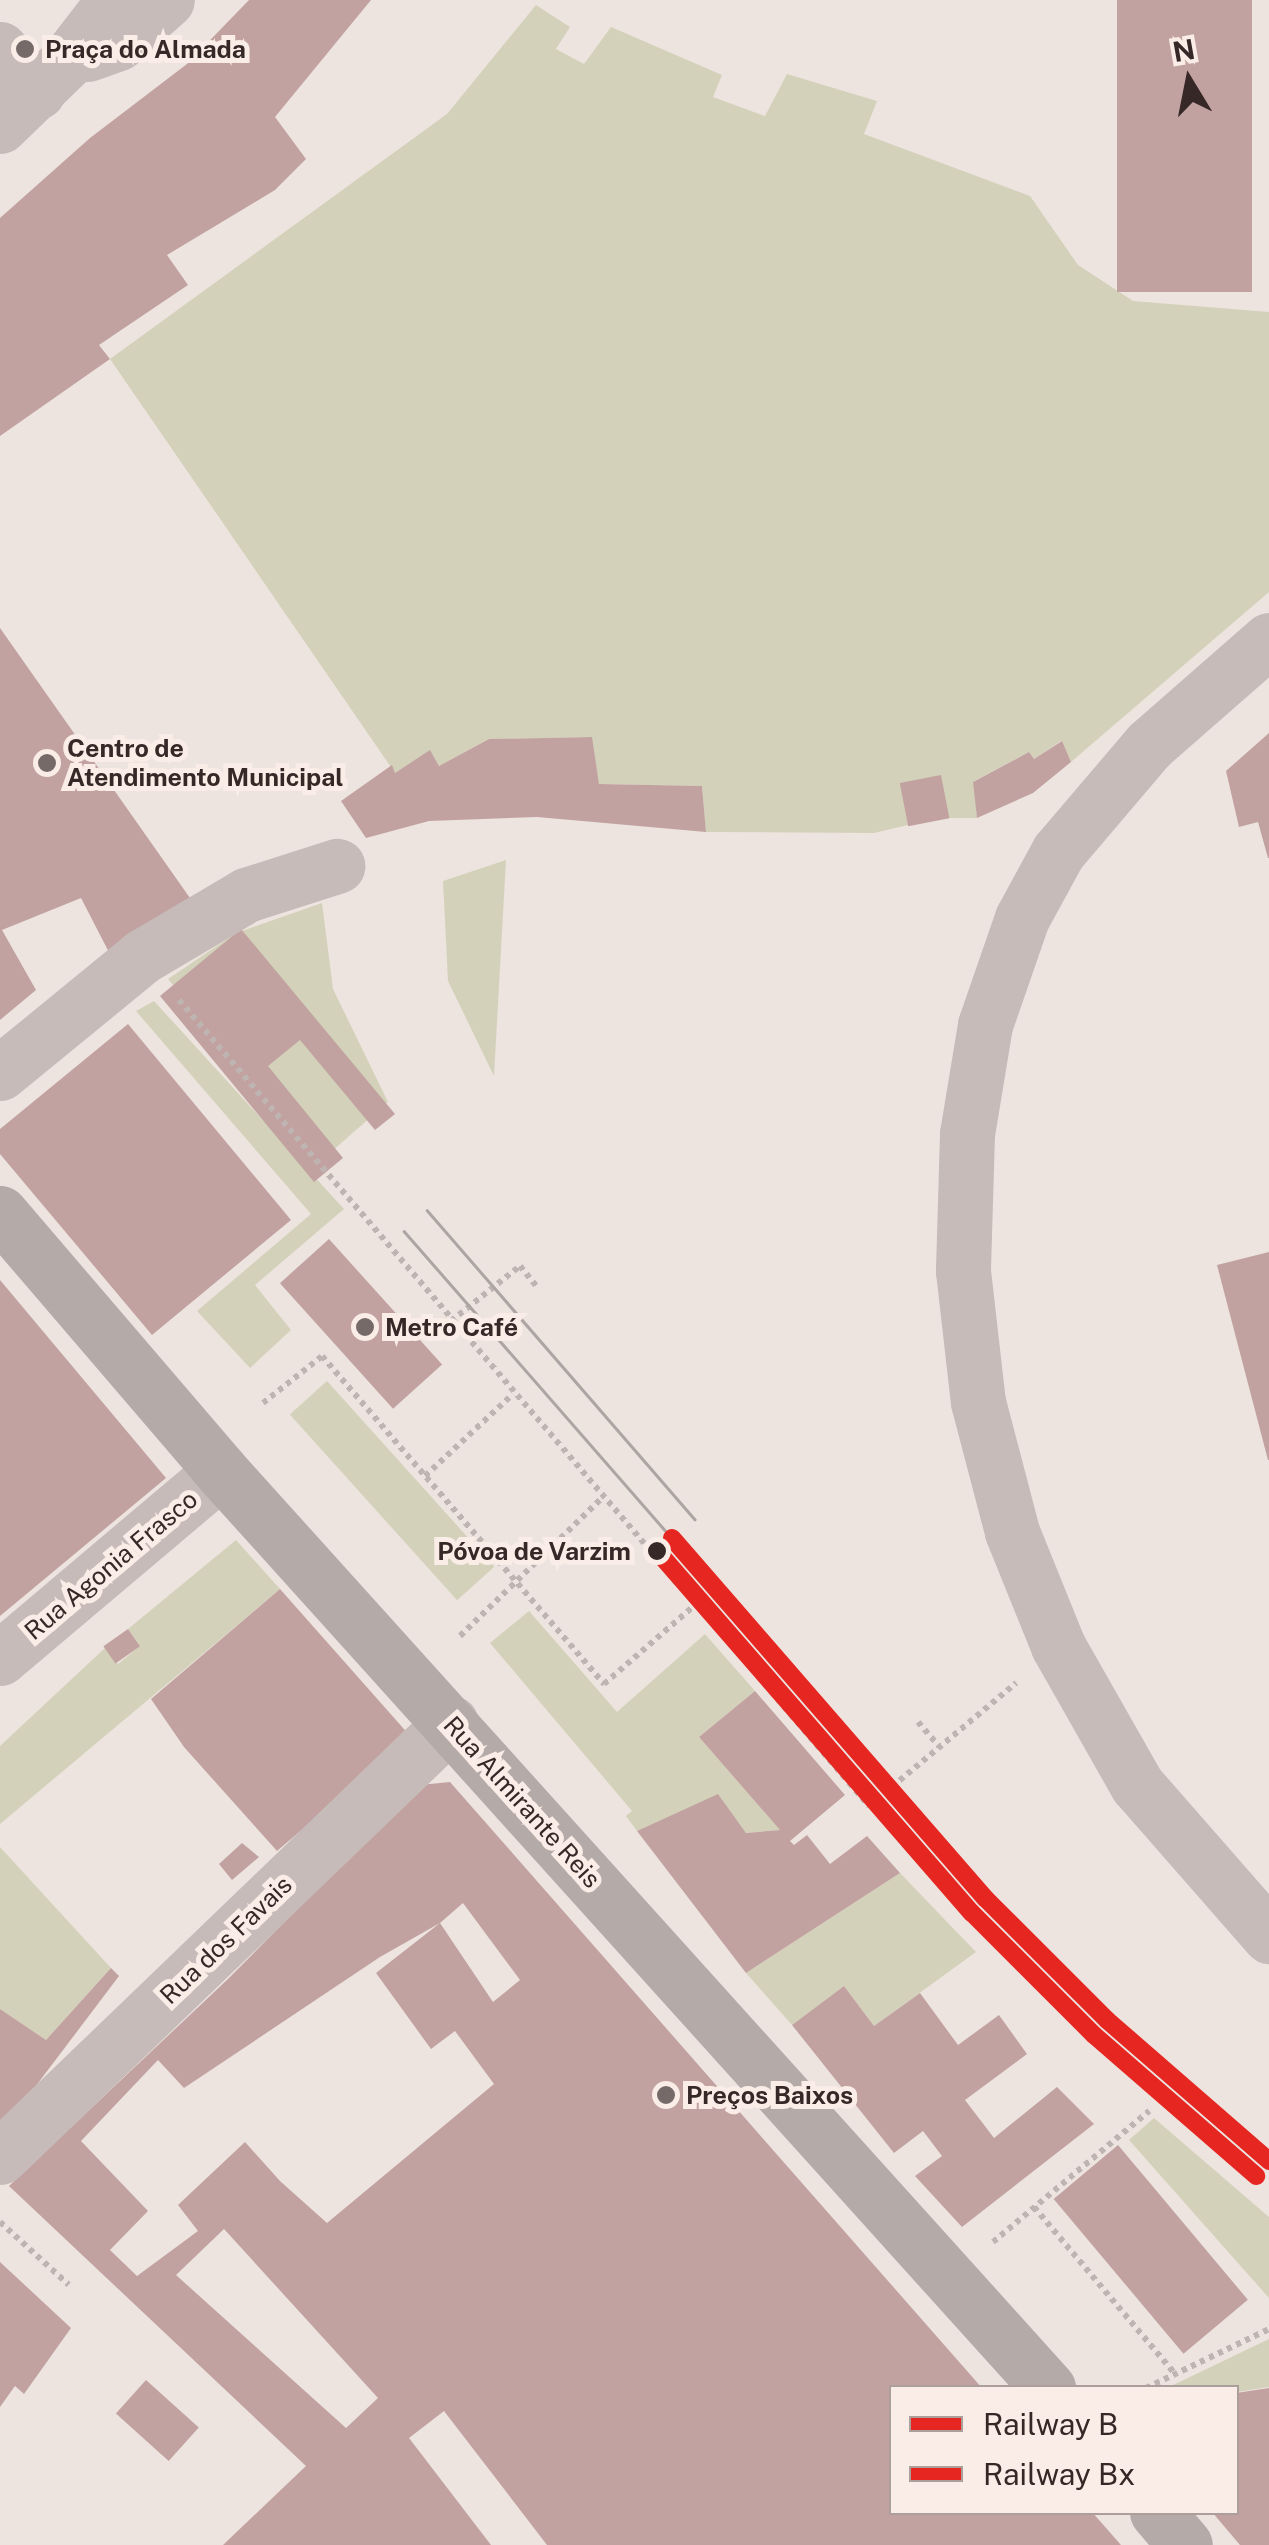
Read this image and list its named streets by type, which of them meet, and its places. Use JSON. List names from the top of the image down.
{
  "streets": {
    "main road": ["Rua Almirante Reis"],
    "street": ["Rua Agonia Frasco", "Rua dos Favais"]
  },
  "crossings": [
    ["Rua Agonia Frasco", "Rua Almirante Reis"],
    ["Rua Almirante Reis", "Rua dos Favais"]
  ],
  "places": [
    "Praça do Almada",
    "Centro de Atendimento Municipal",
    "Metro Café",
    "Póvoa de Varzim",
    "Preços Baixos"
  ],
  "lines": ["rail line B", "rail line Bx"],
  "legend": ["Railway B", "Railway Bx"],
  "north": "top"
}
